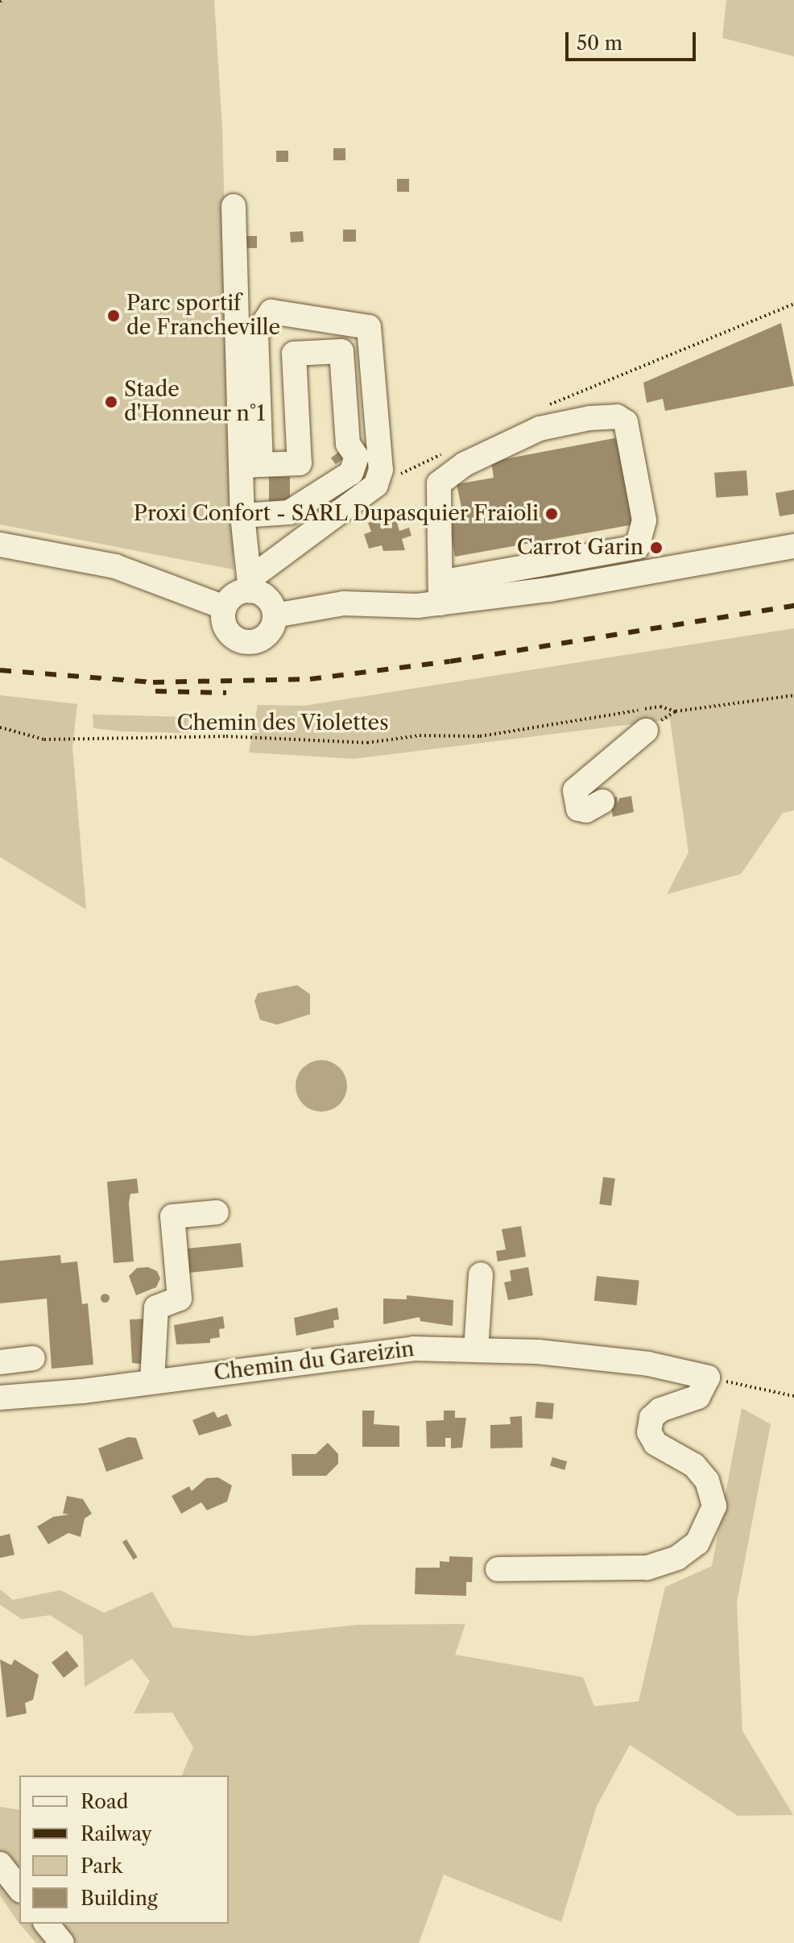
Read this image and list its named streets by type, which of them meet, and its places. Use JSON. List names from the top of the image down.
{
  "streets": {
    "street": ["Chemin du Gareizin"],
    "path": ["Chemin des Violettes"]
  },
  "places": [
    "Parc sportif de Francheville",
    "Stade d'Honneur n°1",
    "Proxi Confort - SARL Dupasquier Fraioli",
    "Carrot Garin"
  ],
  "legend": [
    "Road",
    "Railway",
    "Park",
    "Building"
  ],
  "scale_bar": "50 m"
}
